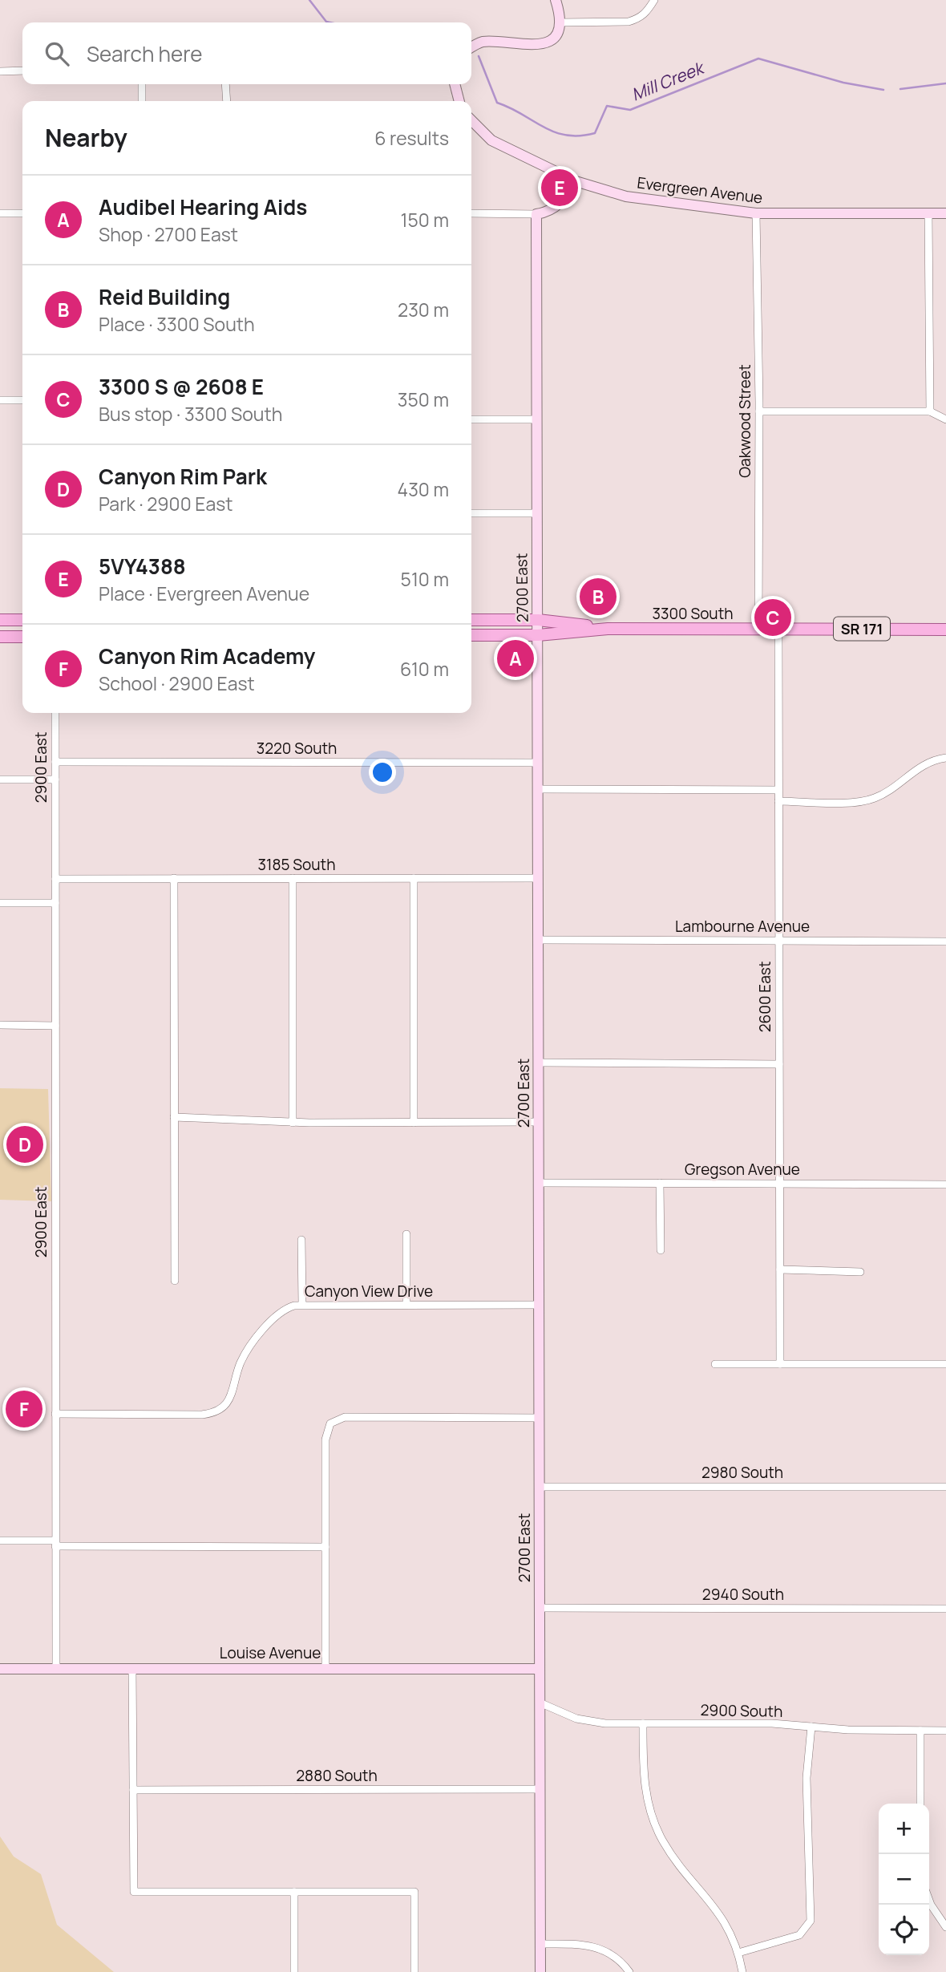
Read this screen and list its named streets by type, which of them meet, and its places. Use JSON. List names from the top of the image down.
{
  "streets": {
    "main road": ["3300 South", "SR 171"],
    "street": [
      "Evergreen Avenue",
      "Oakwood Street",
      "2700 East",
      "3220 South",
      "2900 East",
      "3185 South",
      "Lambourne Avenue",
      "2600 East",
      "Gregson Avenue",
      "Canyon View Drive",
      "2980 South",
      "2940 South",
      "Louise Avenue",
      "2900 South",
      "2880 South"
    ]
  },
  "crossings": [
    ["Evergreen Avenue", "Oakwood Street"],
    ["Oakwood Street", "3300 South"],
    ["2700 East", "3300 South"],
    ["2700 East", "3220 South"],
    ["2700 East", "3185 South"],
    ["2700 East", "Lambourne Avenue"],
    ["2700 East", "Gregson Avenue"],
    ["2700 East", "Canyon View Drive"],
    ["2700 East", "2980 South"],
    ["2700 East", "2940 South"],
    ["2700 East", "Louise Avenue"],
    ["2700 East", "2900 South"],
    ["2700 East", "2880 South"],
    ["3300 South", "2600 East"],
    ["3220 South", "2900 East"],
    ["2900 East", "3185 South"],
    ["2900 East", "Canyon View Drive"],
    ["2900 East", "Louise Avenue"],
    ["Lambourne Avenue", "2600 East"],
    ["2600 East", "Gregson Avenue"]
  ],
  "water": ["Mill Creek"],
  "page": {
    "search": "Search here",
    "heading": ["Nearby", "6 results"],
    "pins": [
      "E",
      "B",
      "C",
      "A",
      "D",
      "F"
    ],
    "list": [
      {
        "mark": "A",
        "name": "Audibel Hearing Aids",
        "note": "Shop · 2700 East",
        "value": "150 m"
      },
      {
        "mark": "B",
        "name": "Reid Building",
        "note": "Place · 3300 South",
        "value": "230 m"
      },
      {
        "mark": "C",
        "name": "3300 S @ 2608 E",
        "note": "Bus stop · 3300 South",
        "value": "350 m"
      },
      {
        "mark": "D",
        "name": "Canyon Rim Park",
        "note": "Park · 2900 East",
        "value": "430 m"
      },
      {
        "mark": "E",
        "name": "5VY4388",
        "note": "Place · Evergreen Avenue",
        "value": "510 m"
      },
      {
        "mark": "F",
        "name": "Canyon Rim Academy",
        "note": "School · 2900 East",
        "value": "610 m"
      }
    ],
    "map_buttons": ["+", "−"]
  }
}
